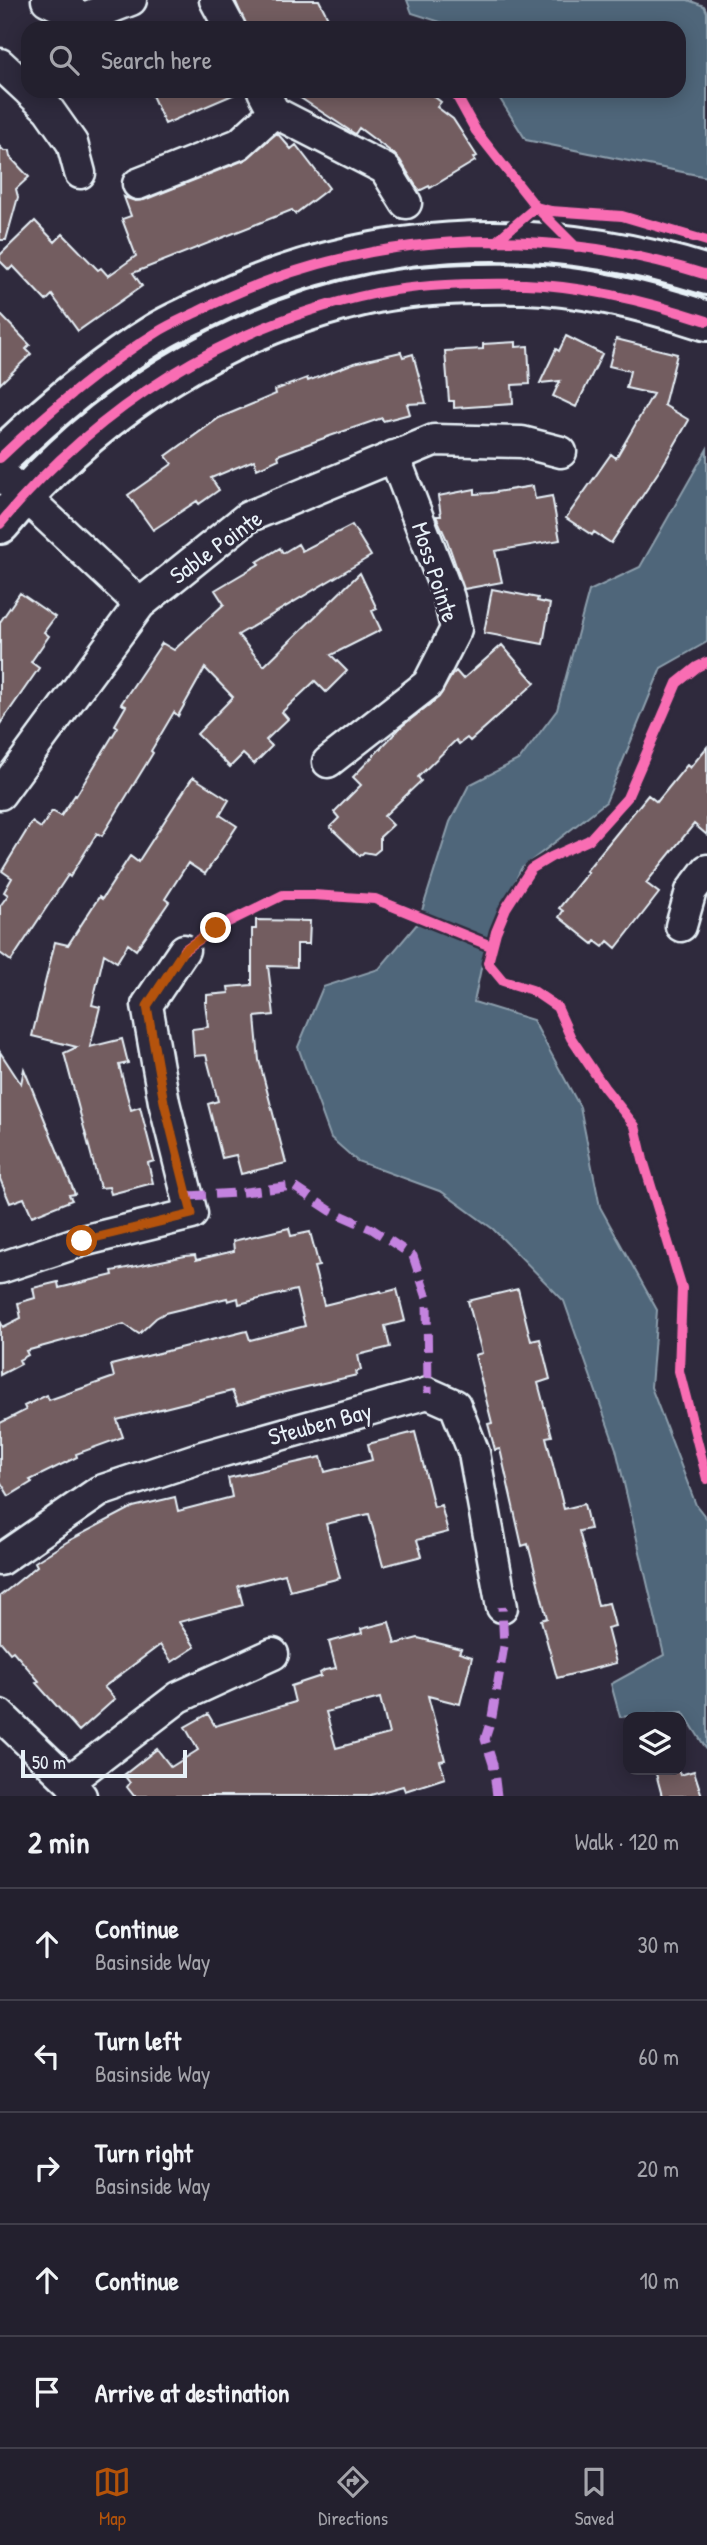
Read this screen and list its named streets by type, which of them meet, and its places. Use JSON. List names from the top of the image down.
{
  "streets": {
    "street": ["Sable Pointe", "Moss Pointe", "Steuben Bay"]
  },
  "crossings": [
    ["Sable Pointe", "Moss Pointe"]
  ],
  "scale_bar": "50 m",
  "page": {
    "search": "Search here",
    "scale": "50 m",
    "heading": ["2 min", "Walk · 120 m"],
    "list": [
      ["Continue", "Basinside Way", "30 m"],
      ["Turn left", "Basinside Way", "60 m"],
      ["Turn right", "Basinside Way", "20 m"],
      ["Continue", "10 m"],
      "Arrive at destination"
    ],
    "nav": ["Map", "Directions", "Saved"]
  }
}
